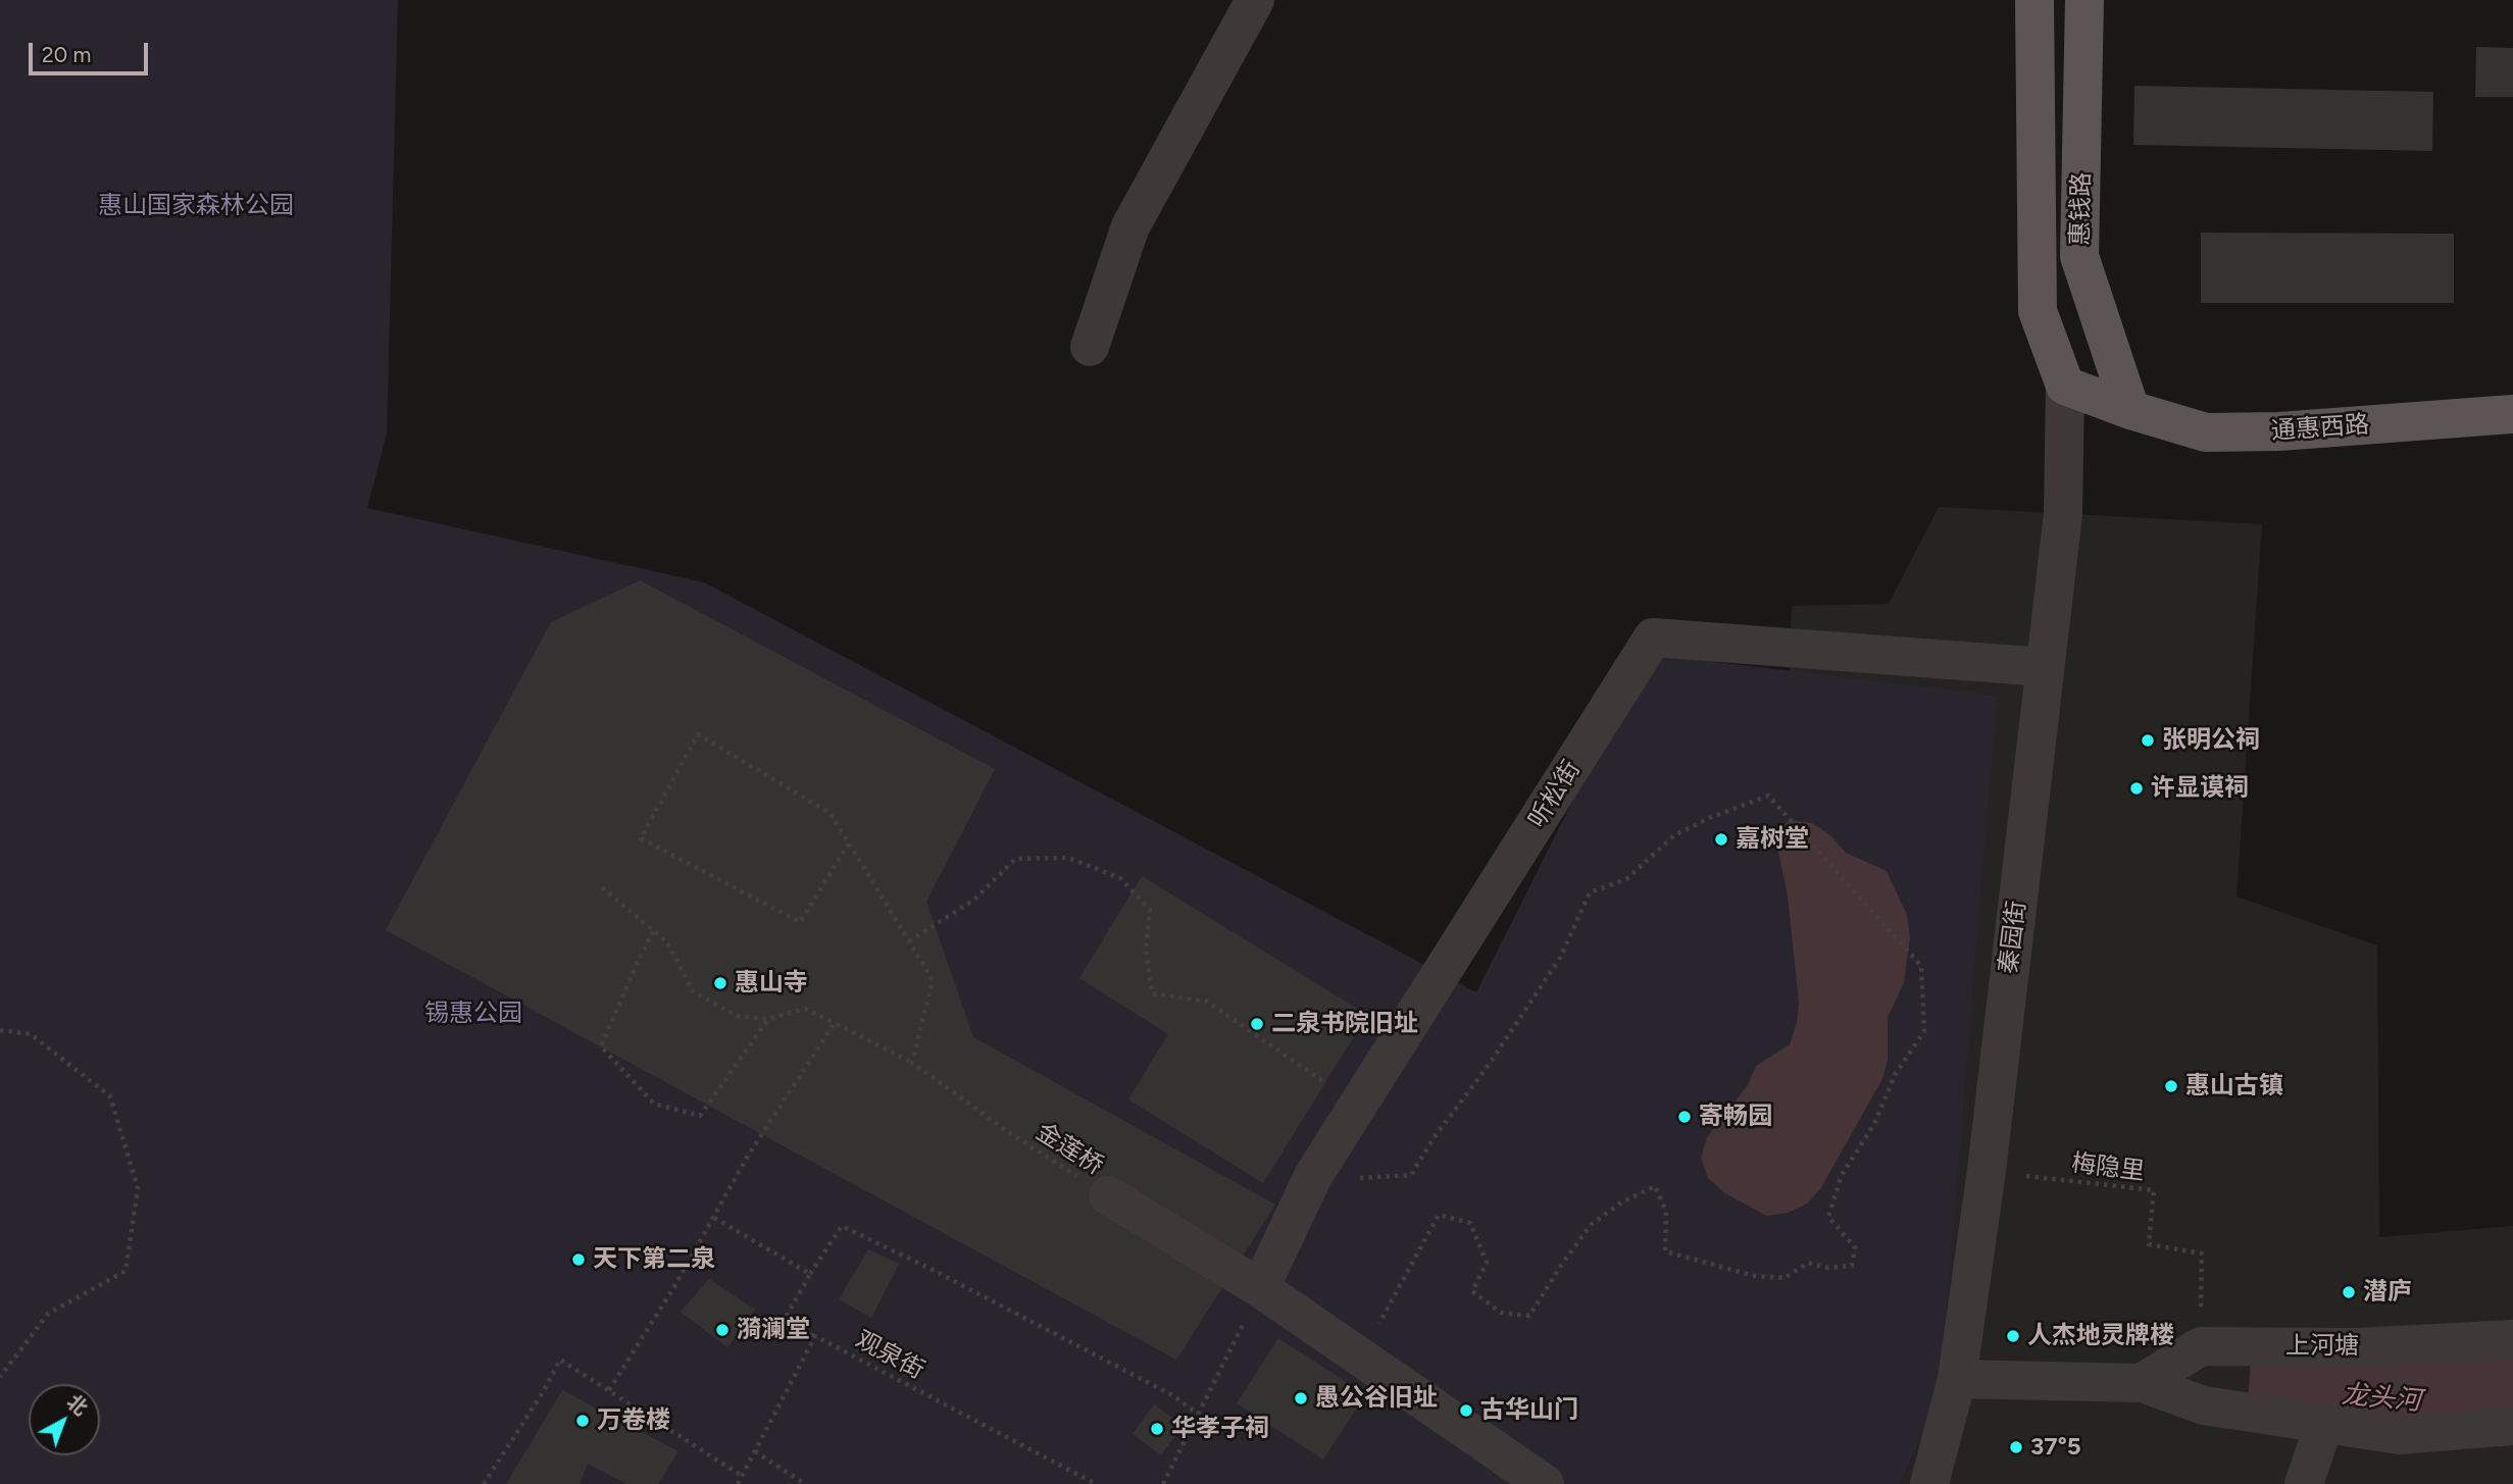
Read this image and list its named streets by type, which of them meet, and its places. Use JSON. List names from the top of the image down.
{
  "streets": {
    "main road": ["惠钱路", "通惠西路"],
    "street": ["听松街", "秦园街", "上河塘"],
    "path": ["金莲桥", "梅隐里", "观泉街"]
  },
  "crossings": [
    ["惠钱路", "通惠西路"],
    ["通惠西路", "秦园街"],
    ["听松街", "秦园街"],
    ["秦园街", "梅隐里"],
    ["梅隐里", "上河塘"]
  ],
  "water": ["龙头河"],
  "parks": ["惠山国家森林公园", "锡惠公园"],
  "places": [
    "张明公祠",
    "许显谟祠",
    "嘉树堂",
    "惠山寺",
    "二泉书院旧址",
    "惠山古镇",
    "寄畅园",
    "天下第二泉",
    "潜庐",
    "漪澜堂",
    "人杰地灵牌楼",
    "愚公谷旧址",
    "古华山门",
    "万卷楼",
    "华孝子祠",
    "37°5"
  ],
  "scale_bar": "20 m",
  "north": "top right"
}
